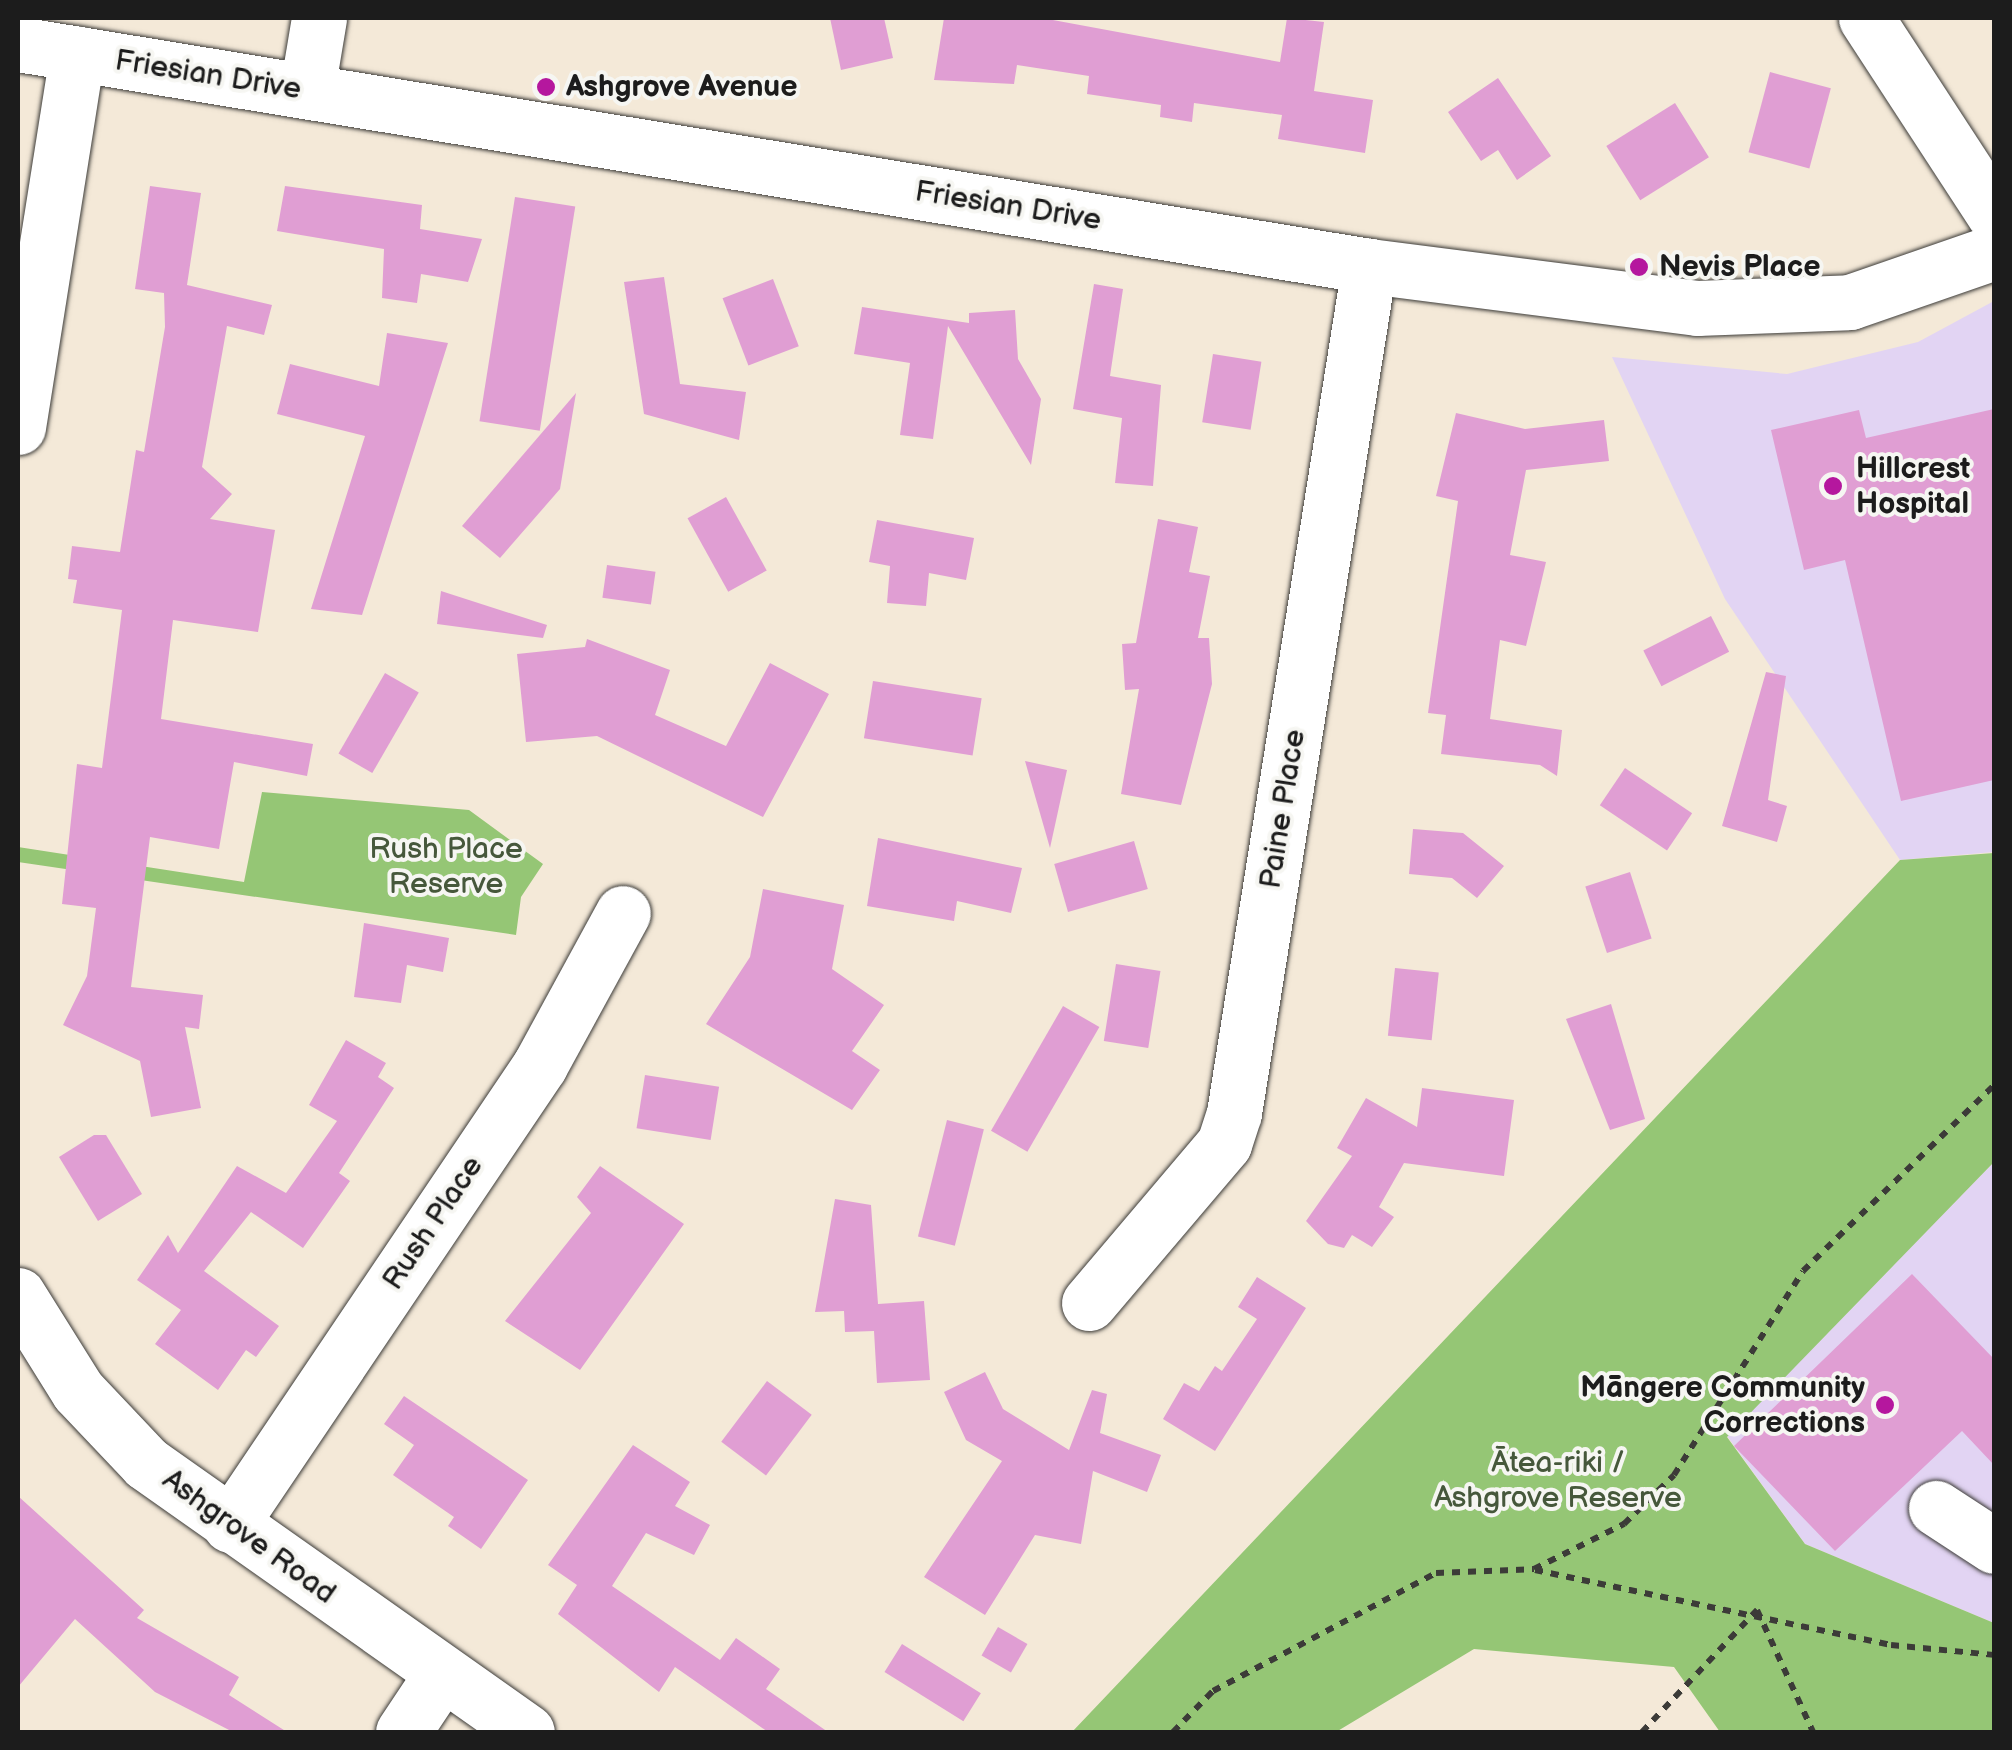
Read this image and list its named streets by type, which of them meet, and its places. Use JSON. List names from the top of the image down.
{
  "streets": {
    "street": [
      "Friesian Drive",
      "Paine Place",
      "Rush Place",
      "Ashgrove Road"
    ]
  },
  "crossings": [
    ["Friesian Drive", "Paine Place"],
    ["Rush Place", "Ashgrove Road"]
  ],
  "parks": ["Rush Place Reserve", "Ātea-riki / Ashgrove Reserve"],
  "places": [
    "Ashgrove Avenue",
    "Nevis Place",
    "Hillcrest Hospital",
    "Māngere Community Corrections"
  ]
}
